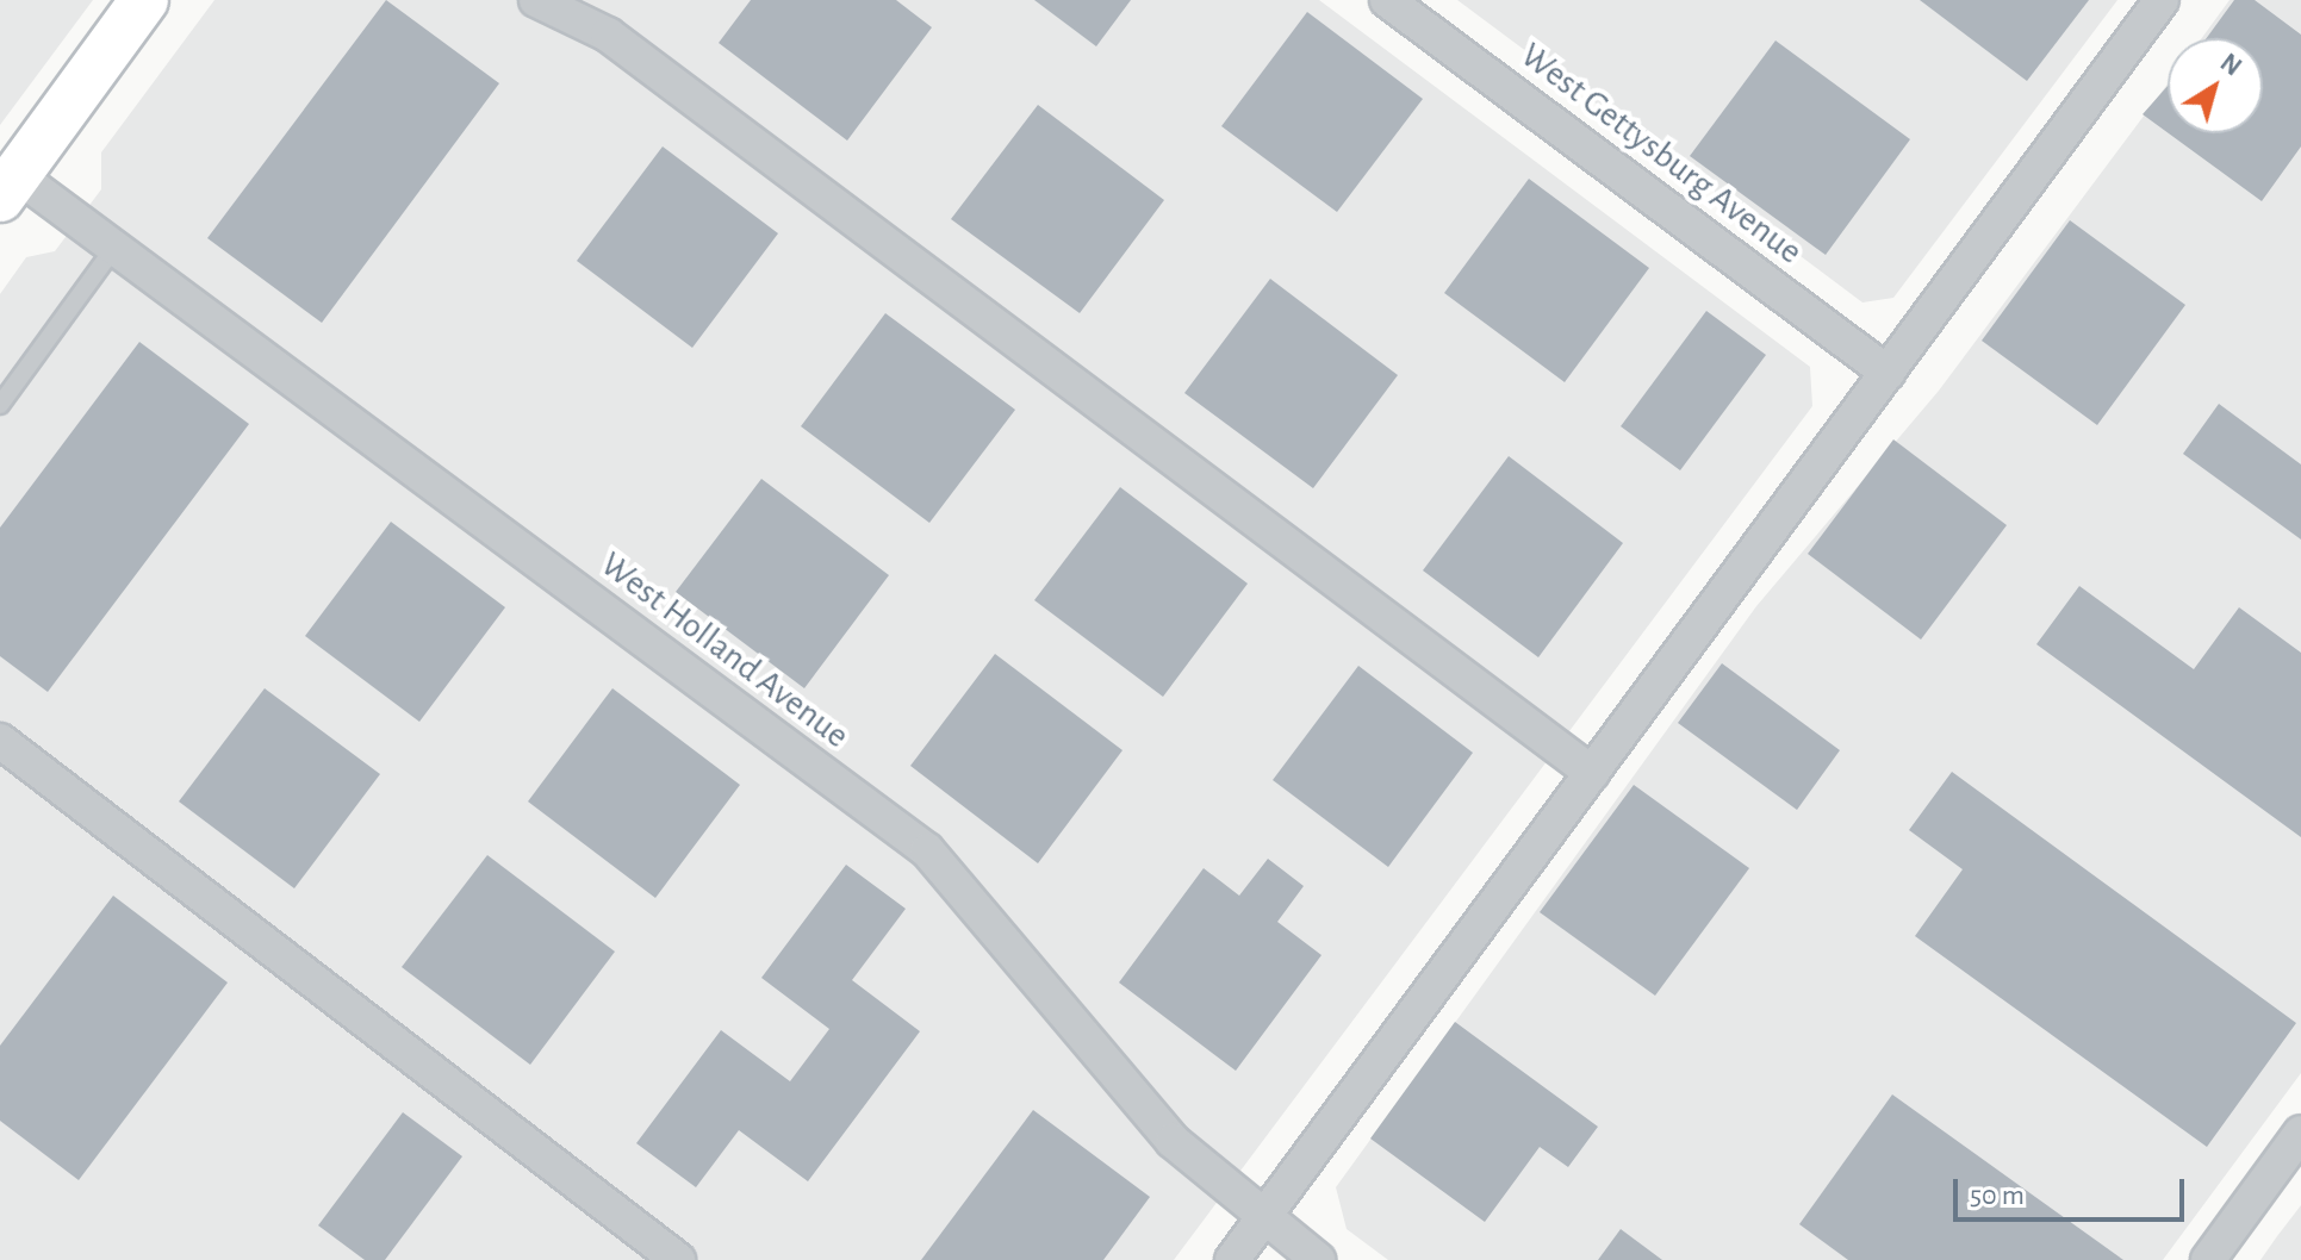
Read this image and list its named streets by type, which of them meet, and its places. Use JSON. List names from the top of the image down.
{
  "streets": {
    "street": ["West Gettysburg Avenue", "West Holland Avenue"]
  },
  "scale_bar": "50 m",
  "north": "top right"
}
